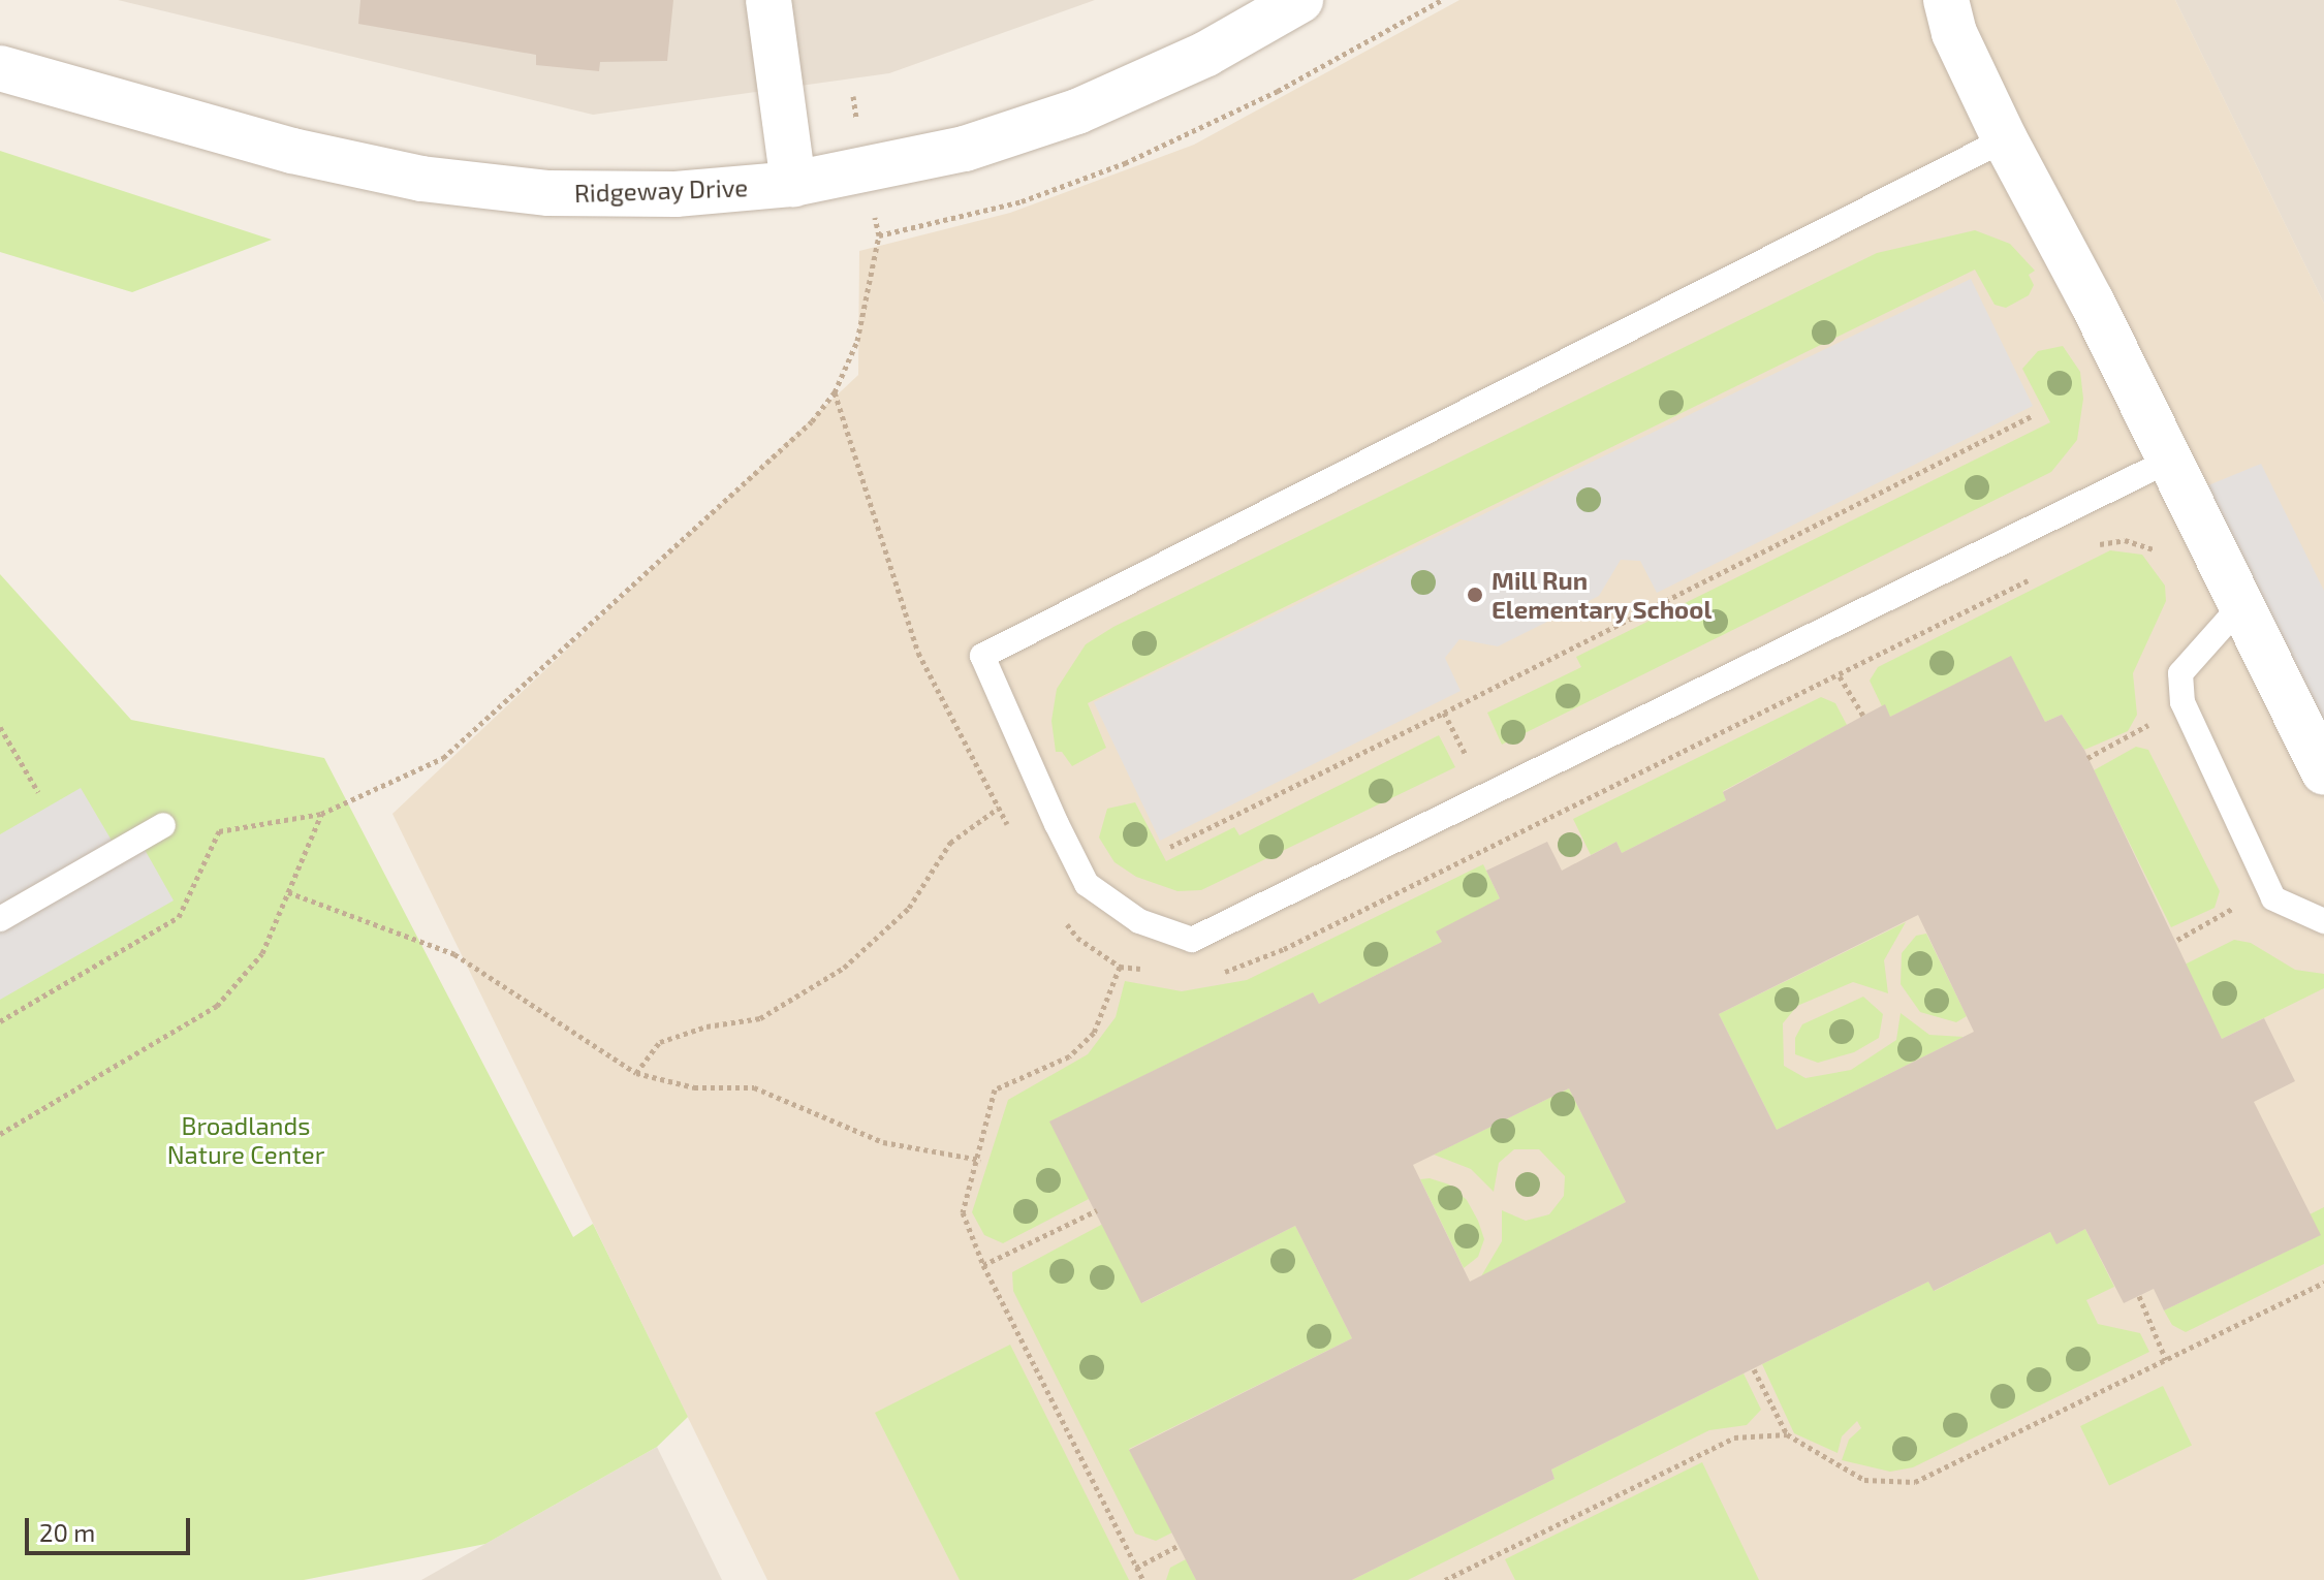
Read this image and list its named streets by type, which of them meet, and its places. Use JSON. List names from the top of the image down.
{
  "streets": {
    "street": ["Ridgeway Drive"]
  },
  "parks": ["Broadlands Nature Center"],
  "places": ["Mill Run Elementary School"],
  "scale_bar": "20 m"
}
